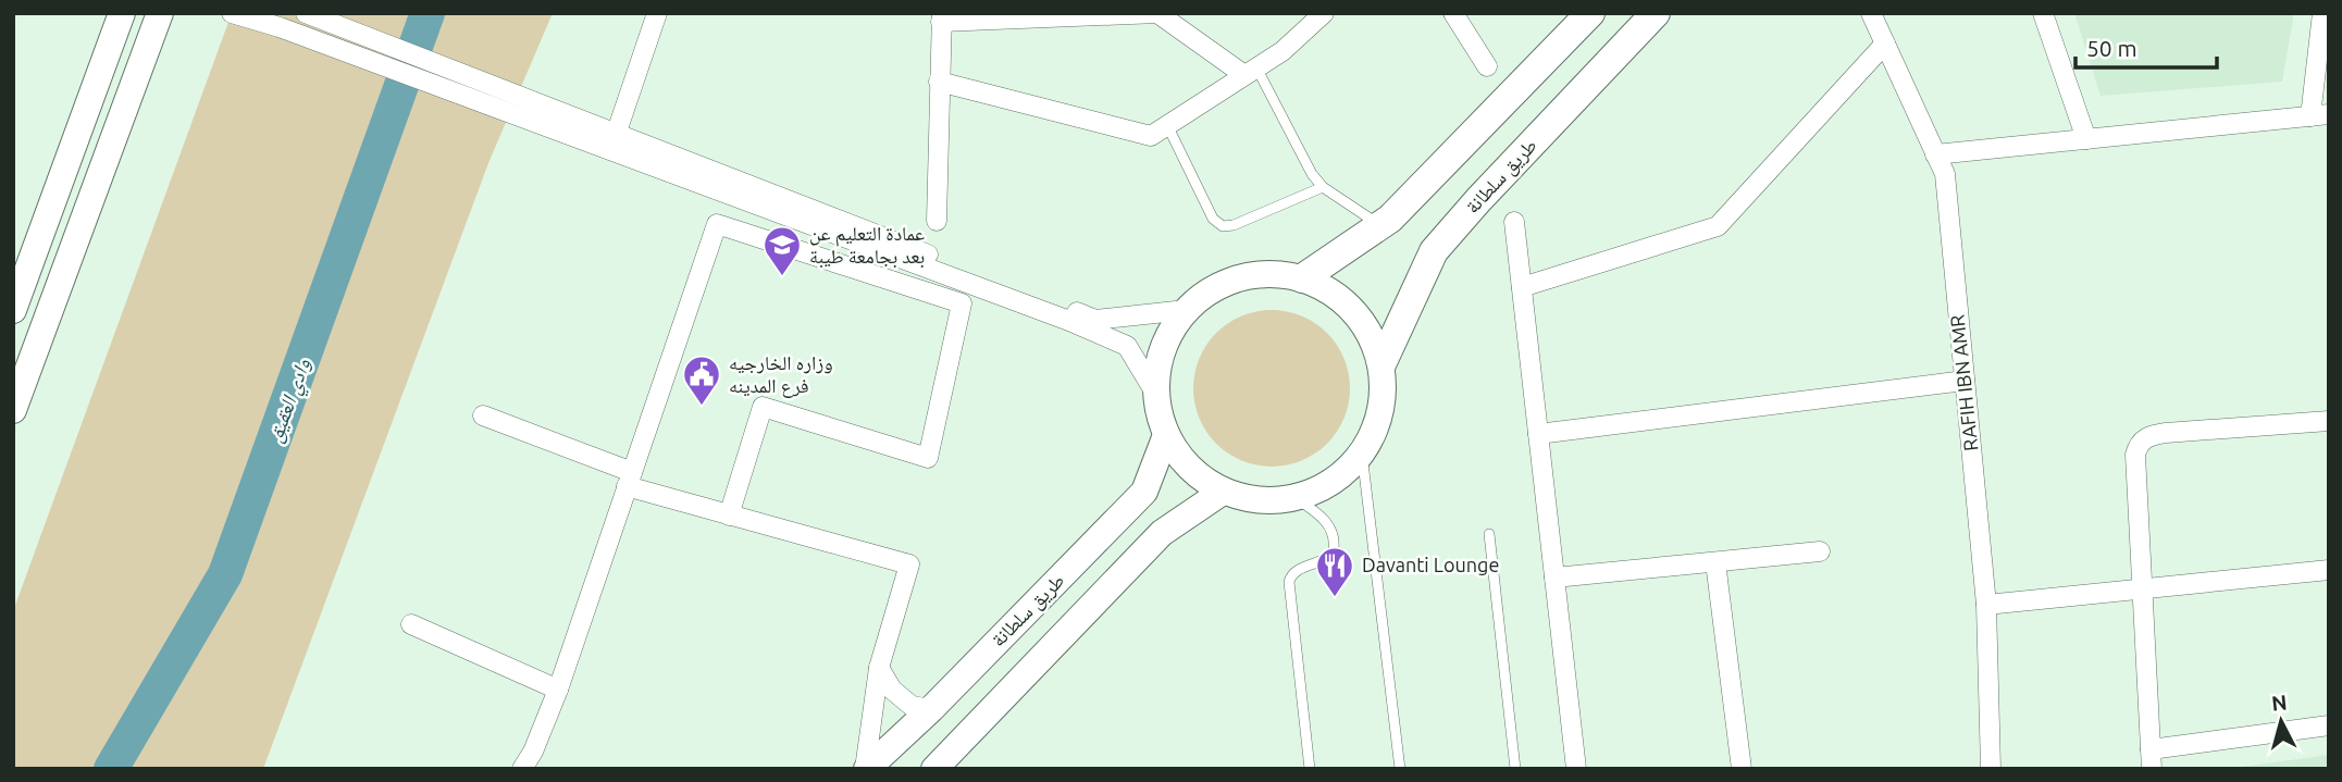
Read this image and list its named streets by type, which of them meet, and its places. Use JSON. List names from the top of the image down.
{
  "streets": {
    "main road": ["طريق سلطانة"],
    "street": ["RAFIH IBN AMR"]
  },
  "water": ["وادي العقيق"],
  "places": {
    "school or university": ["عمادة التعليم عن بعد بجامعة طيبة"],
    "public building": ["وزاره الخارجيه فرع المدينه"],
    "restaurant": ["Davanti Lounge"]
  },
  "scale_bar": "50 m",
  "north": "top"
}
